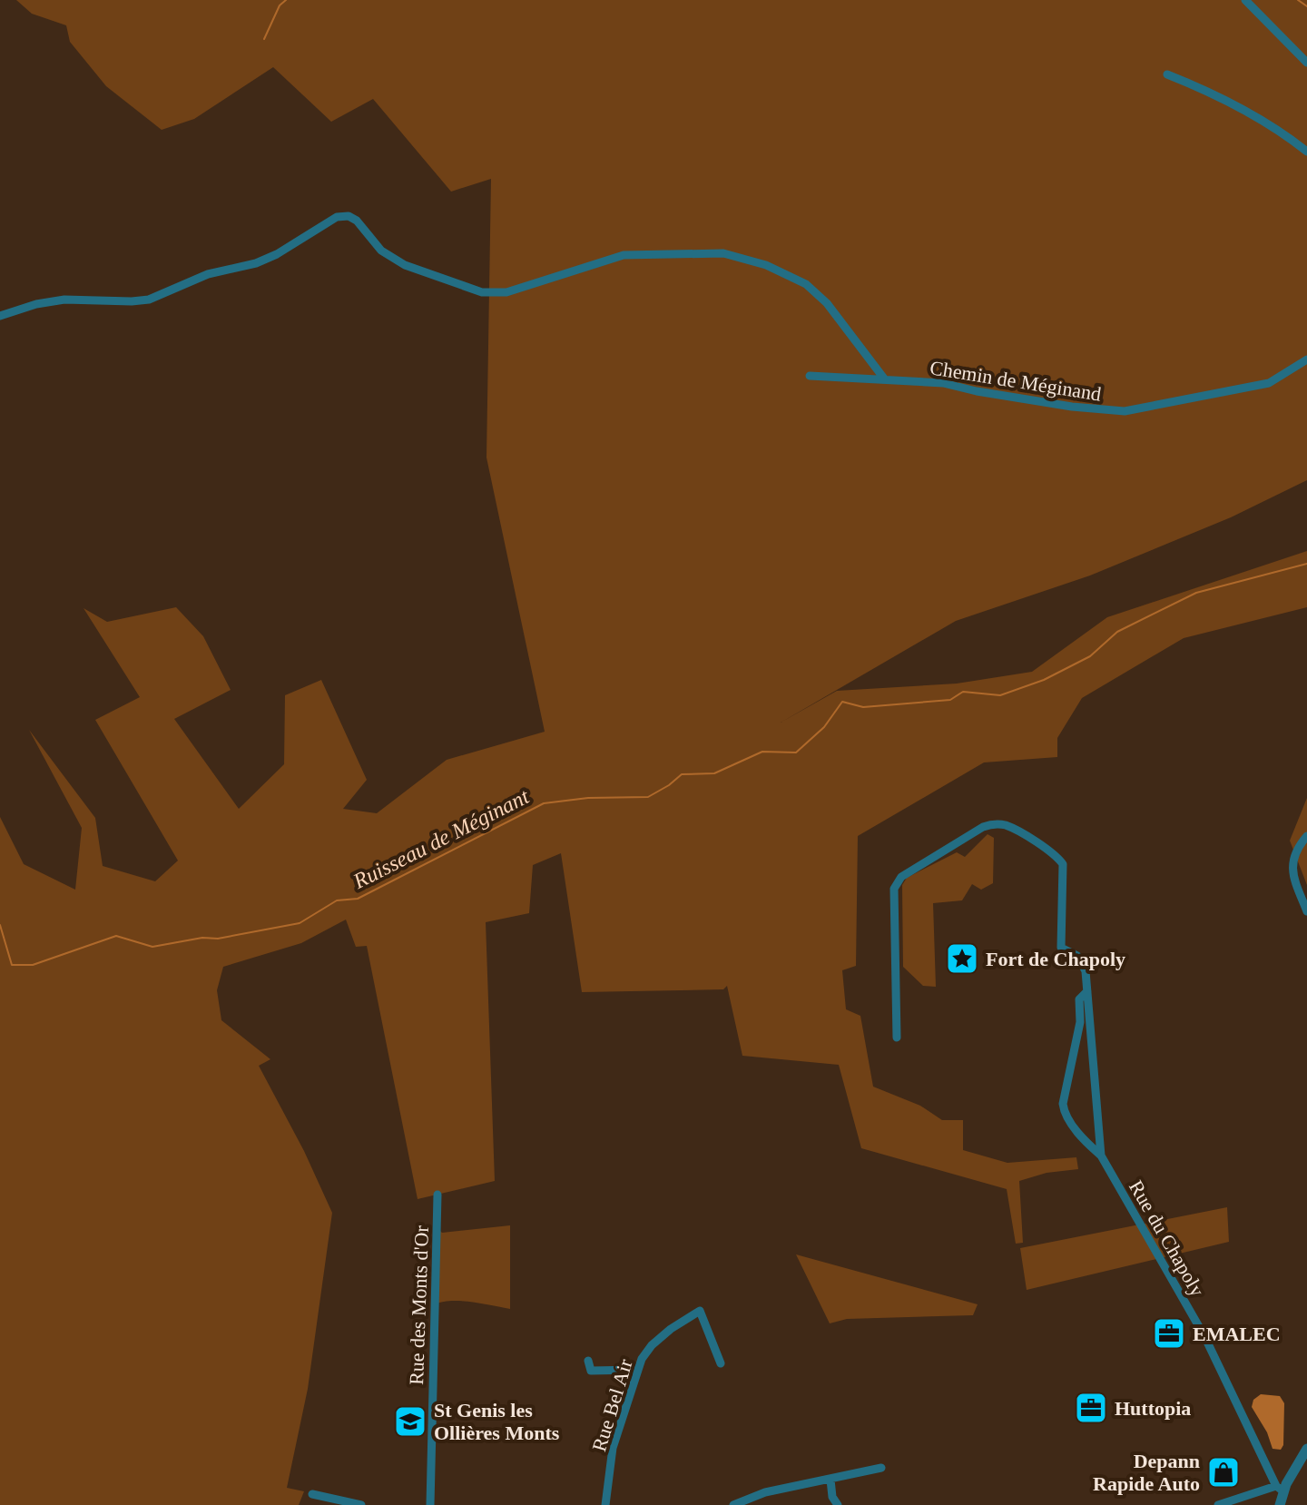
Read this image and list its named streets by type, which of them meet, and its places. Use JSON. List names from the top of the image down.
{
  "streets": {
    "street": [
      "Chemin de Méginand",
      "Rue du Chapoly",
      "Rue des Monts d'Or",
      "Rue Bel Air"
    ]
  },
  "water": ["Ruisseau de Méginant"],
  "places": {
    "place": ["Fort de Chapoly"],
    "office": ["EMALEC", "Huttopia"],
    "school or university": ["St Genis les Ollières Monts"],
    "shop": ["Depann Rapide Auto"]
  }
}
